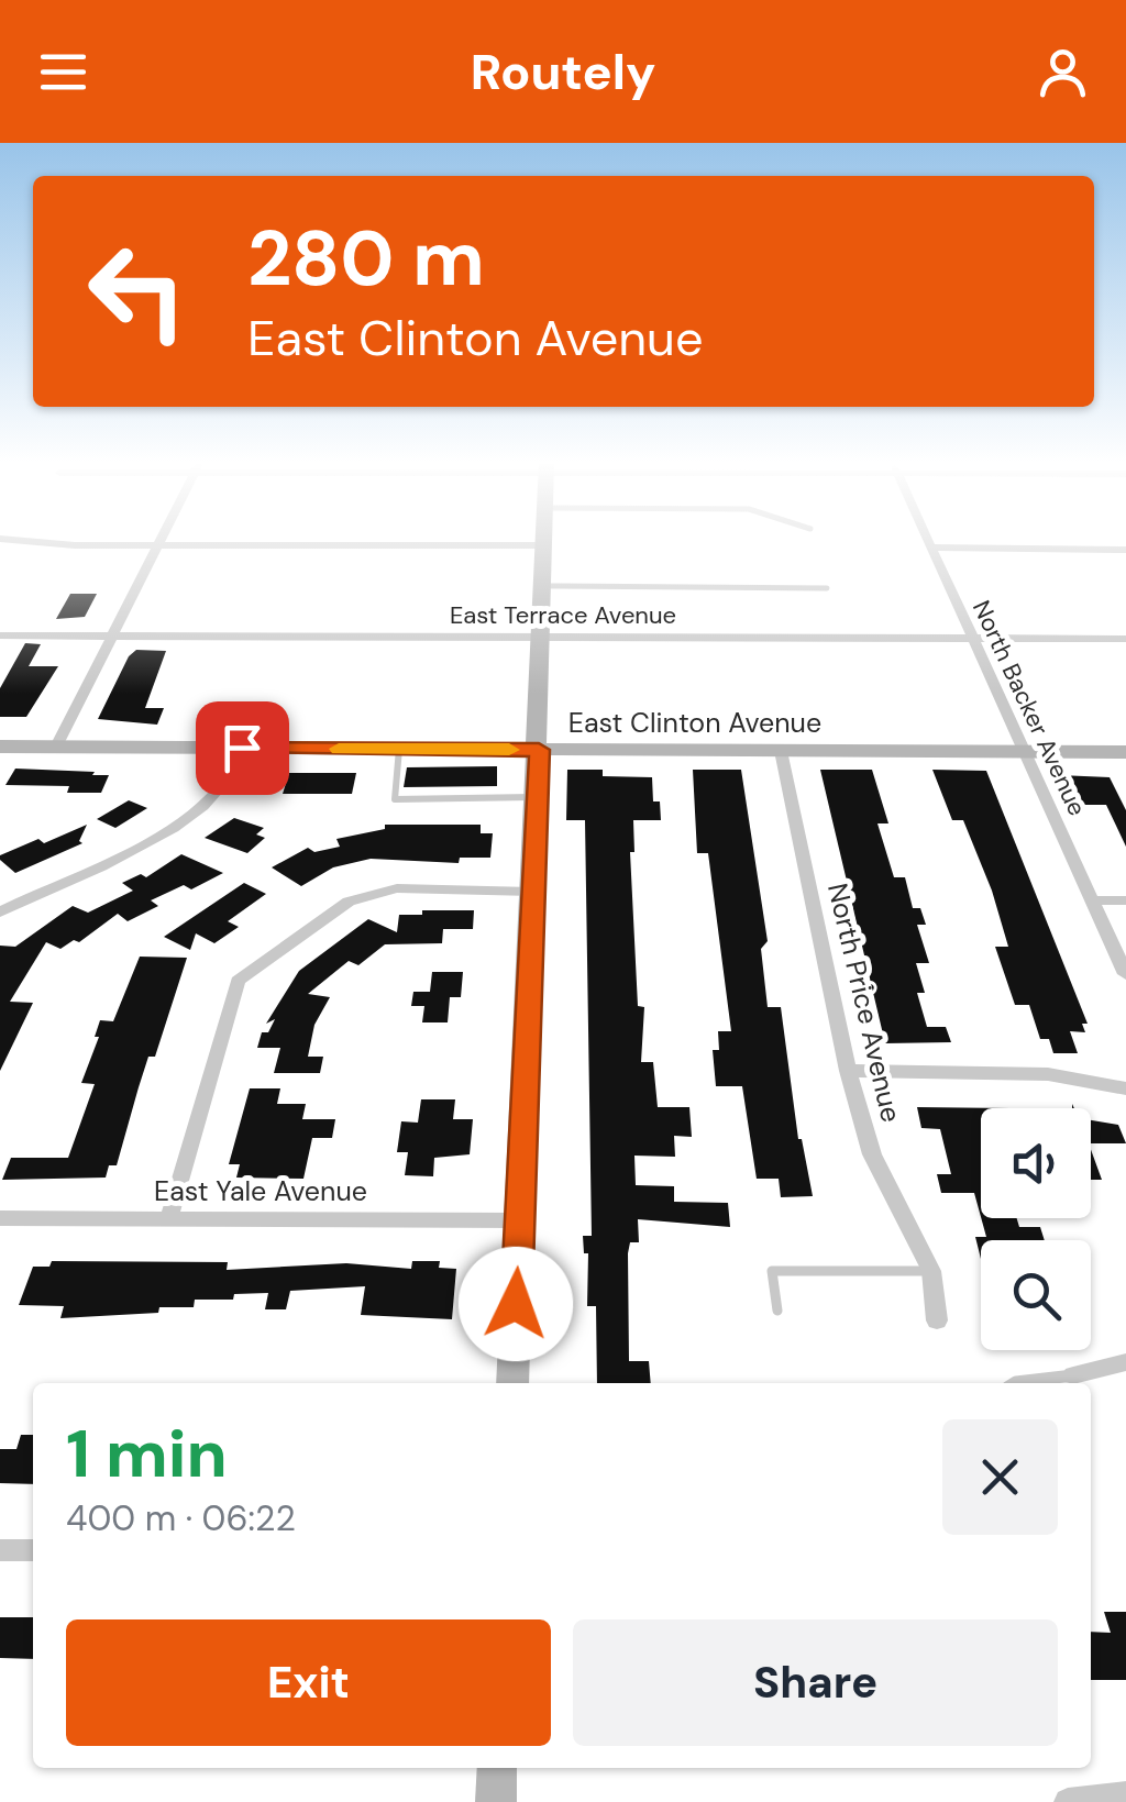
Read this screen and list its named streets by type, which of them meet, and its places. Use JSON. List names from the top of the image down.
{
  "streets": {
    "street": [
      "East Terrace Avenue",
      "North Backer Avenue",
      "East Clinton Avenue",
      "North Price Avenue",
      "East Yale Avenue"
    ]
  },
  "crossings": [
    ["East Terrace Avenue", "North Backer Avenue"],
    ["North Backer Avenue", "East Clinton Avenue"],
    ["East Clinton Avenue", "North Price Avenue"]
  ],
  "page": {
    "header": "Routely",
    "turn": ["280 m", "East Clinton Avenue"],
    "heading": ["1 min", "400 m · 06:22"],
    "buttons": ["Exit", "Share"]
  }
}
